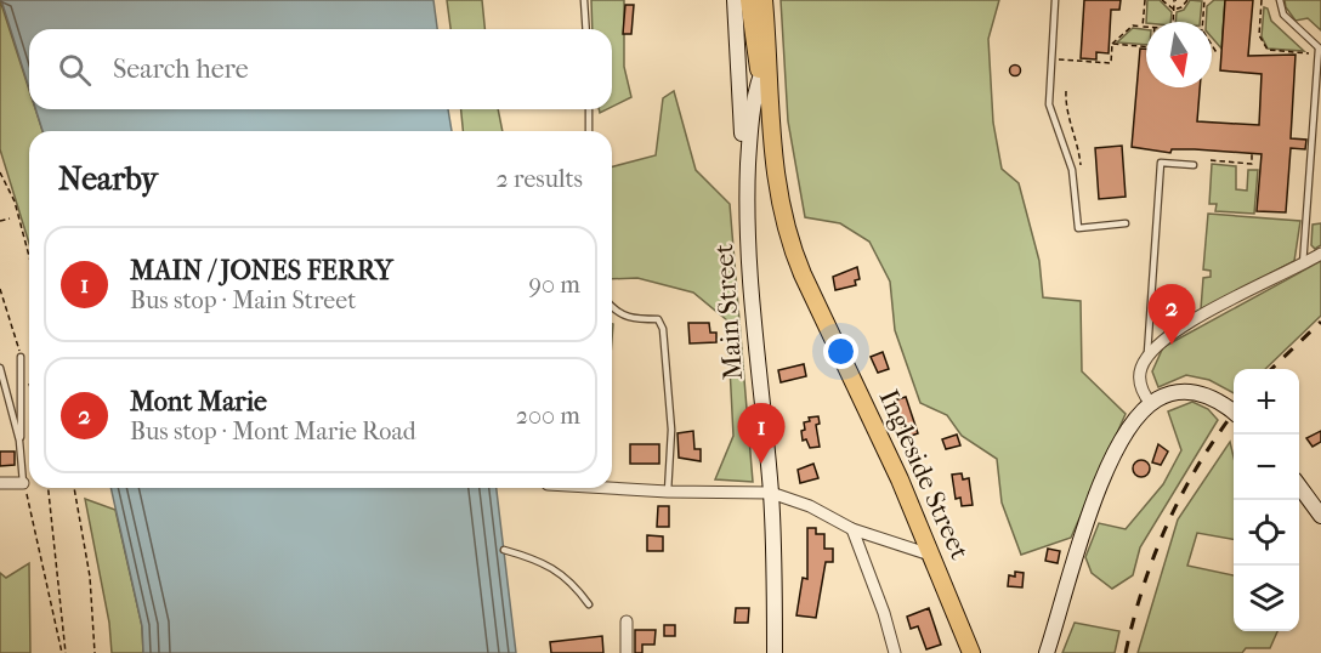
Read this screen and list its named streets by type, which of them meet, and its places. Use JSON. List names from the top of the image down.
{
  "streets": {
    "main road": ["Main Street", "Ingleside Street"]
  },
  "crossings": [
    ["Main Street", "Ingleside Street"]
  ],
  "north": "bottom",
  "page": {
    "search": "Search here",
    "heading": ["Nearby", "2 results"],
    "list": [
      {
        "mark": "1",
        "name": "MAIN / JONES FERRY",
        "note": "Bus stop · Main Street",
        "value": "90 m"
      },
      {
        "mark": "2",
        "name": "Mont Marie",
        "note": "Bus stop · Mont Marie Road",
        "value": "200 m"
      }
    ],
    "pins": ["2", "1"],
    "map_buttons": ["+", "−"]
  }
}
